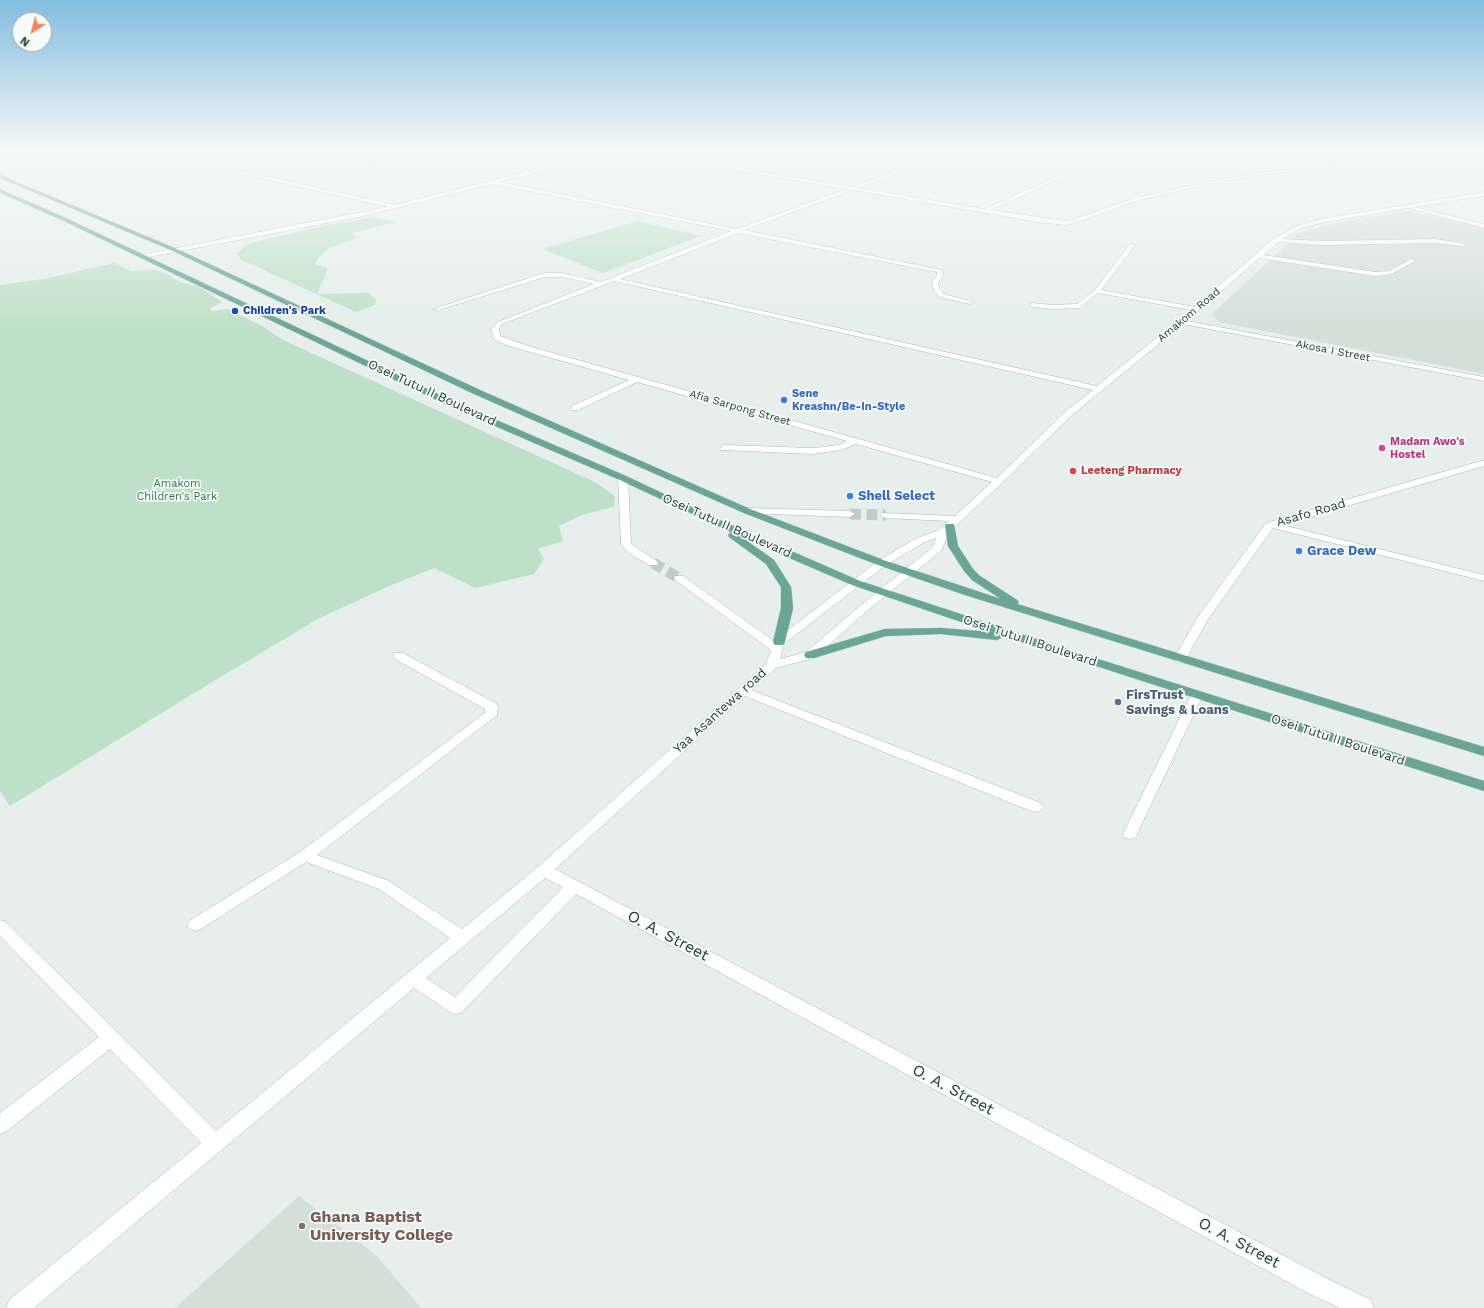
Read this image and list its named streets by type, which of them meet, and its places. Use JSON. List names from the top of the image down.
{
  "streets": {
    "main road": ["Osei Tutu II Boulevard"],
    "street": [
      "Amakom Road",
      "Akosa I Street",
      "Afia Sarpong Street",
      "Asafo Road",
      "Yaa Asantewa road",
      "O. A. Street"
    ]
  },
  "crossings": [
    ["Amakom Road", "Akosa I Street"],
    ["Amakom Road", "Osei Tutu II Boulevard"],
    ["Amakom Road", "Afia Sarpong Street"],
    ["Amakom Road", "Yaa Asantewa road"],
    ["Osei Tutu II Boulevard", "Asafo Road"],
    ["Osei Tutu II Boulevard", "Yaa Asantewa road"],
    ["Yaa Asantewa road", "O. A. Street"]
  ],
  "parks": ["Amakom Children's Park"],
  "places": [
    "Children's Park",
    "Sene Kreashn/Be-In-Style",
    "Madam Awo's Hostel",
    "Leeteng Pharmacy",
    "Shell Select",
    "Grace Dew",
    "FirsTrust Savings & Loans",
    "Ghana Baptist University College"
  ],
  "north": "bottom left"
}
